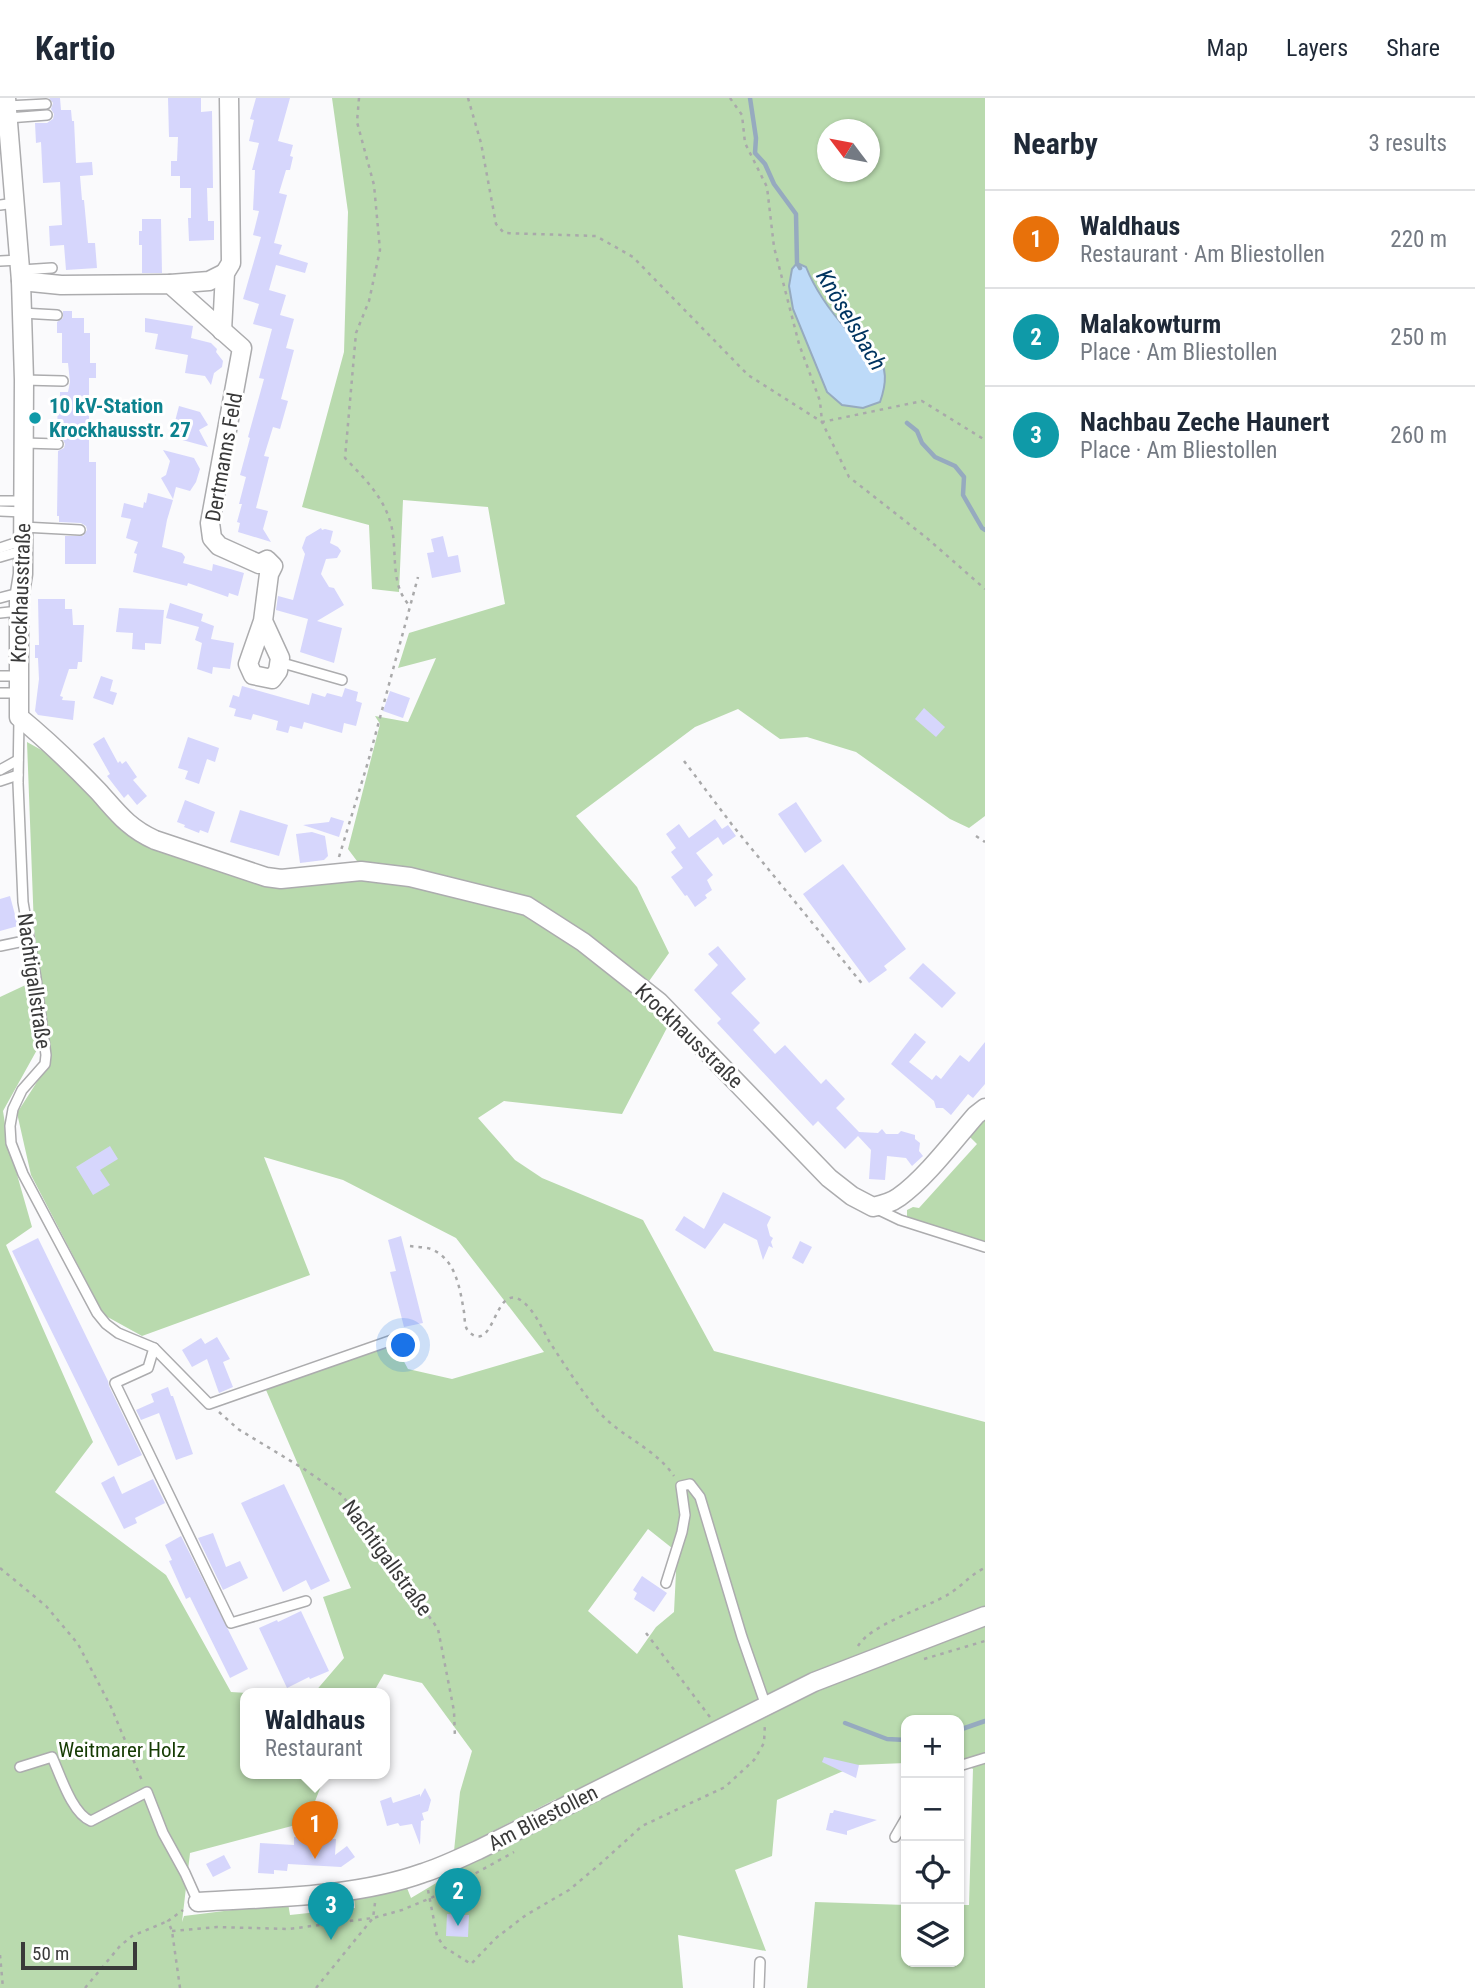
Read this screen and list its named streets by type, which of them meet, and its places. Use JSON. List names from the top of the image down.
{
  "streets": {
    "street": ["Dertmanns Feld", "Krockhausstraße", "Am Bliestollen"],
    "lane": ["Nachtigallstraße"]
  },
  "crossings": [
    ["Krockhausstraße", "Nachtigallstraße"]
  ],
  "water": ["Knöselsbach"],
  "parks": ["Weitmarer Holz"],
  "places": ["10 kV-Station Krockhausstr. 27"],
  "scale_bar": "50 m",
  "north": "top left",
  "page": {
    "header": "Kartio",
    "nav": ["Map", "Layers", "Share"],
    "heading": ["Nearby", "3 results"],
    "list": [
      {
        "mark": "1",
        "name": "Waldhaus",
        "note": "Restaurant · Am Bliestollen",
        "value": "220 m"
      },
      {
        "mark": "2",
        "name": "Malakowturm",
        "note": "Place · Am Bliestollen",
        "value": "250 m"
      },
      {
        "mark": "3",
        "name": "Nachbau Zeche Haunert",
        "note": "Place · Am Bliestollen",
        "value": "260 m"
      }
    ],
    "popup": ["Waldhaus", "Restaurant"],
    "map_buttons": ["+", "−"],
    "pins": ["1", "2", "3"],
    "scale": "50 m"
  }
}
